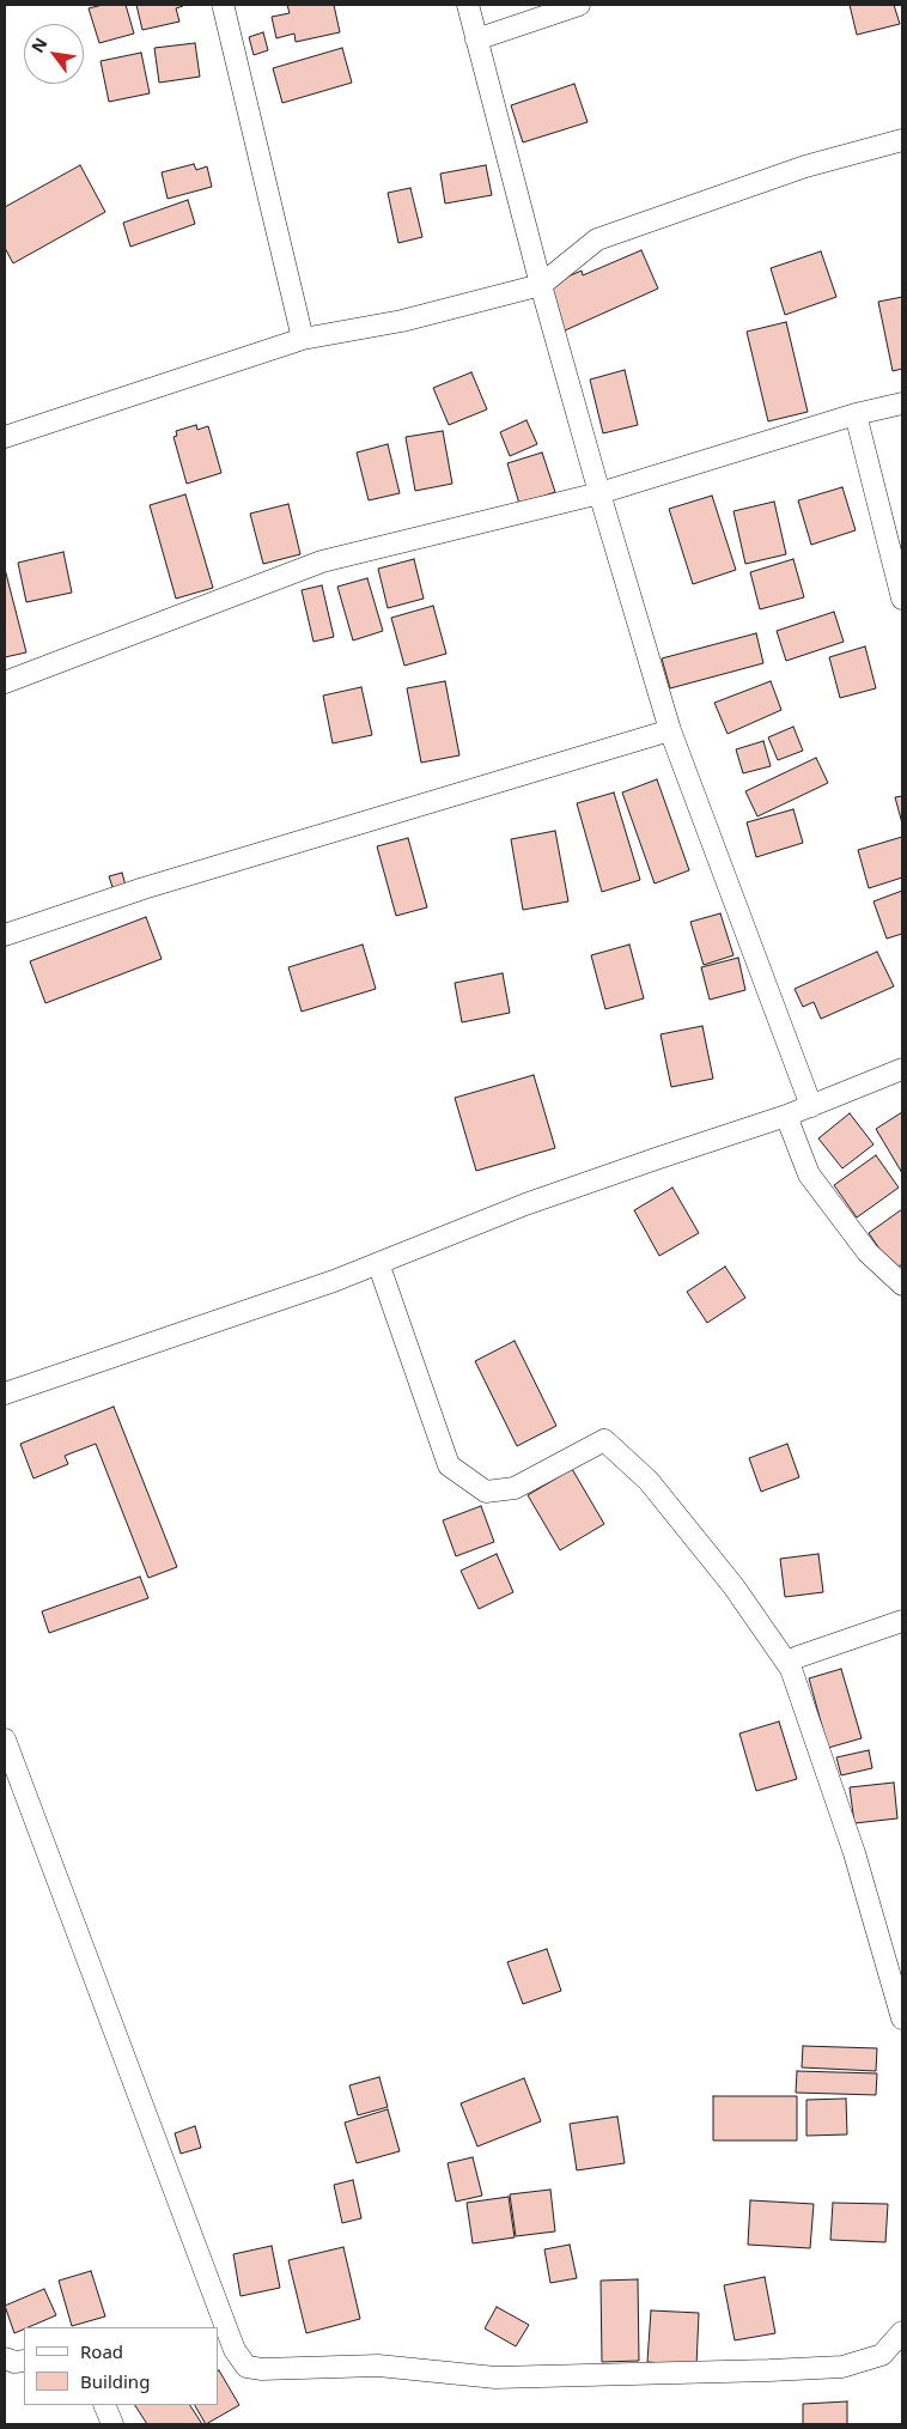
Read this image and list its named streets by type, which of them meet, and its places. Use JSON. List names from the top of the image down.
{
  "legend": ["Road", "Building"],
  "north": "top left"
}
